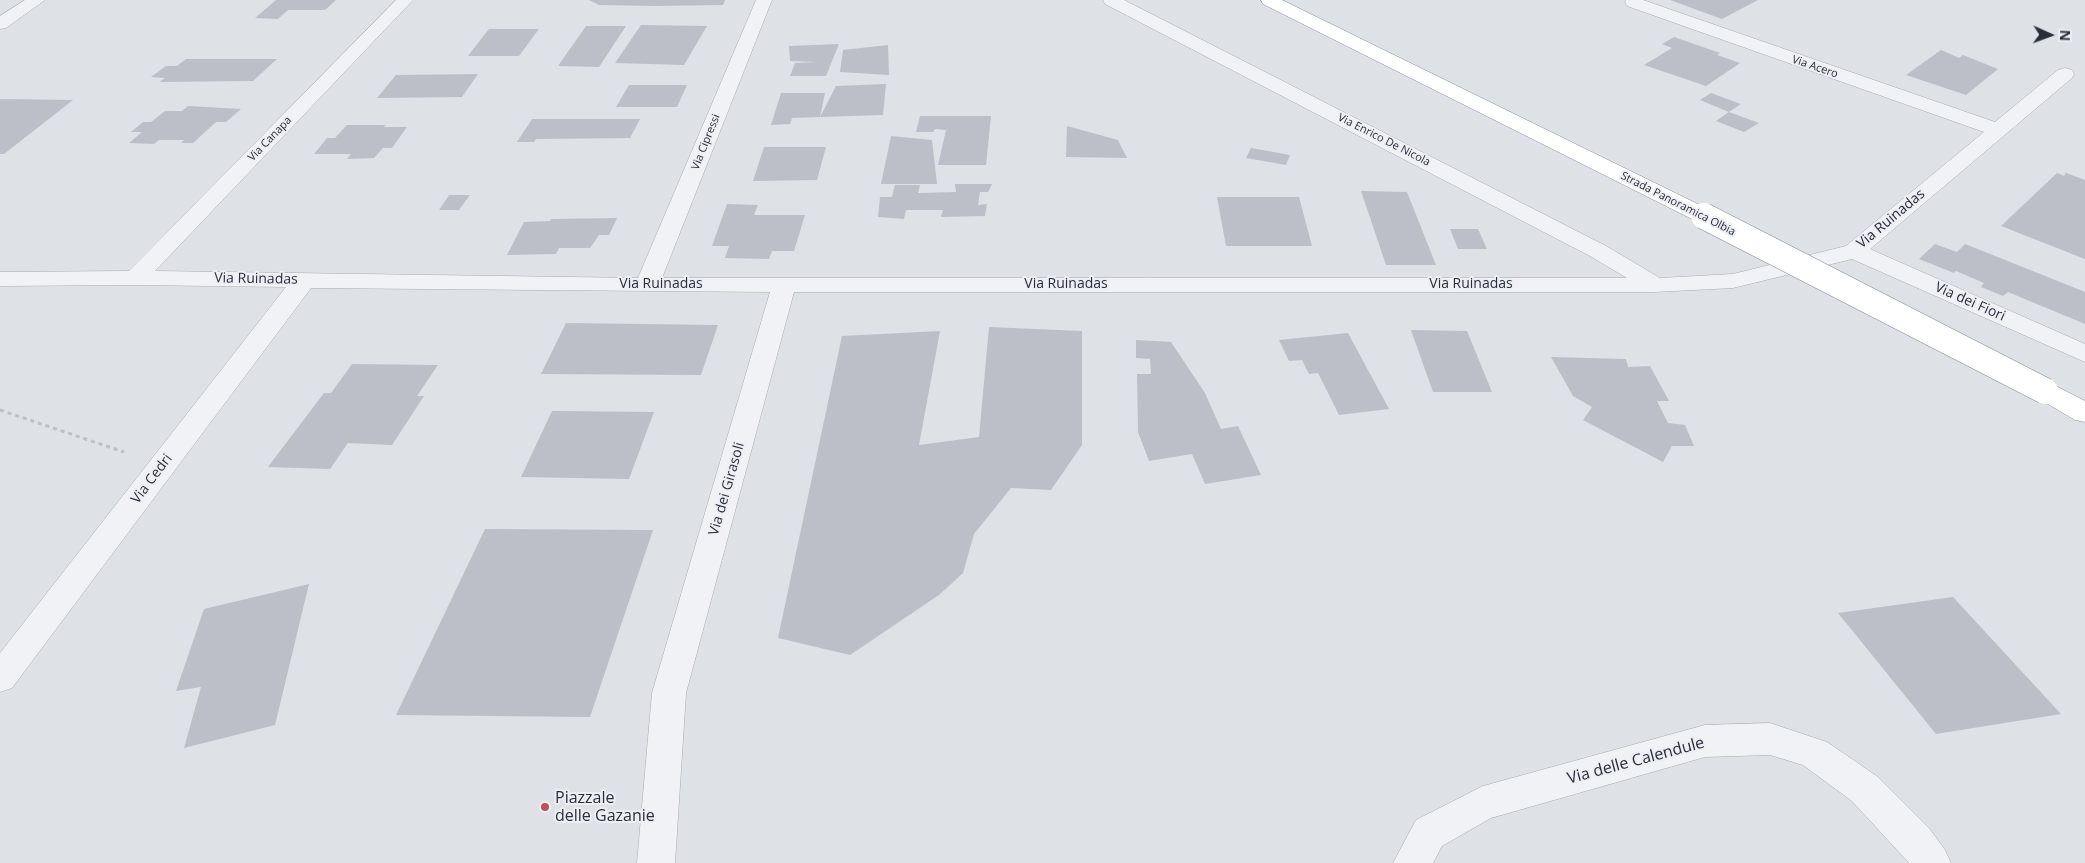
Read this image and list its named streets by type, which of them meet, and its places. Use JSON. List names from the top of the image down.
{
  "streets": {
    "highway": ["Strada Panoramica Olbia"],
    "street": [
      "Via Acero",
      "Via Canapa",
      "Via Enrico De Nicola",
      "Via Cipressi",
      "Via Ruinadas",
      "Via dei Fiori",
      "Via Cedri",
      "Via dei Girasoli",
      "Via delle Calendule"
    ]
  },
  "crossings": [
    ["Via Acero", "Via Ruinadas"],
    ["Via Canapa", "Via Ruinadas"],
    ["Via Enrico De Nicola", "Via Ruinadas"],
    ["Via Cipressi", "Via Ruinadas"],
    ["Via Ruinadas", "Via dei Fiori"],
    ["Via Ruinadas", "Via Cedri"],
    ["Via Ruinadas", "Via dei Girasoli"]
  ],
  "places": ["Piazzale delle Gazanie"],
  "north": "right"
}
